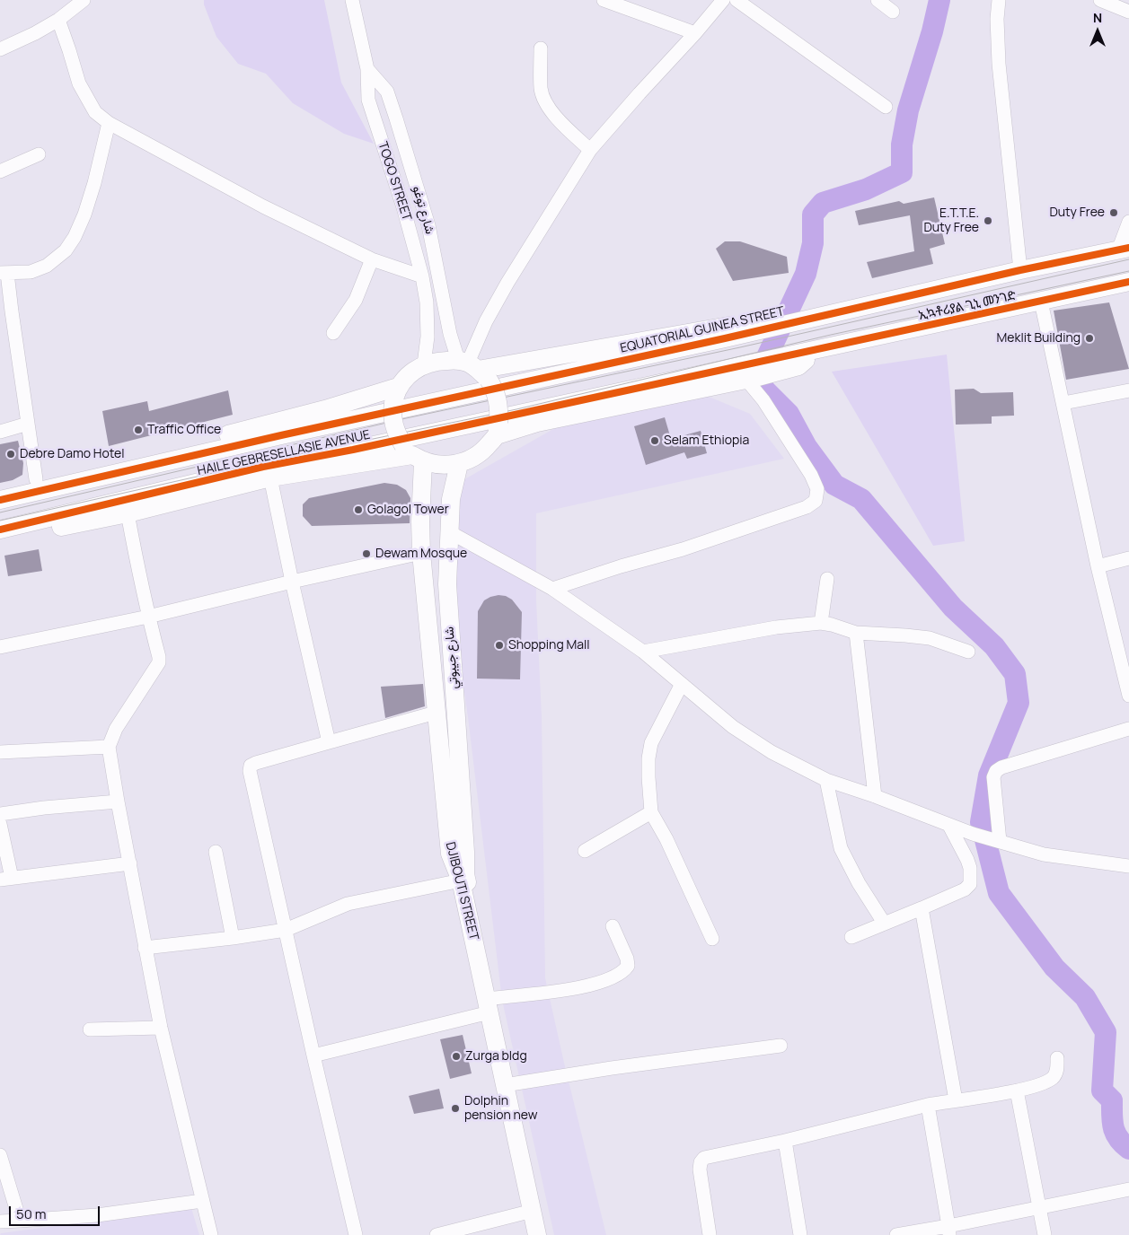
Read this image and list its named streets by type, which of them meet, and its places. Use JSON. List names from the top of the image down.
{
  "streets": {
    "main road": [
      "ኢኳቶሪያል ጊኒ መንገድ",
      "EQUATORIAL GUINEA STREET",
      "HAILE GEBRESELLASIE AVENUE",
      "شارع جيبوتي",
      "DJIBOUTI STREET"
    ],
    "street": ["TOGO STREET", "شارع توغو"]
  },
  "crossings": [
    ["TOGO STREET", "شارع توغو"],
    ["TOGO STREET", "شارع جيبوتي"],
    ["TOGO STREET", "DJIBOUTI STREET"],
    ["شارع توغو", "شارع جيبوتي"],
    ["شارع توغو", "DJIBOUTI STREET"],
    ["ኢኳቶሪያል ጊኒ መንገድ", "HAILE GEBRESELLASIE AVENUE"],
    ["EQUATORIAL GUINEA STREET", "HAILE GEBRESELLASIE AVENUE"],
    ["شارع جيبوتي", "DJIBOUTI STREET"]
  ],
  "places": [
    "Duty Free",
    "E.T.T.E. Duty Free",
    "Meklit Building",
    "Traffic Office",
    "Selam Ethiopia",
    "Debre Damo Hotel",
    "Golagol Tower",
    "Dewam Mosque",
    "Shopping Mall",
    "Zurga bldg",
    "Dolphin pension new"
  ],
  "scale_bar": "50 m",
  "north": "top"
}
